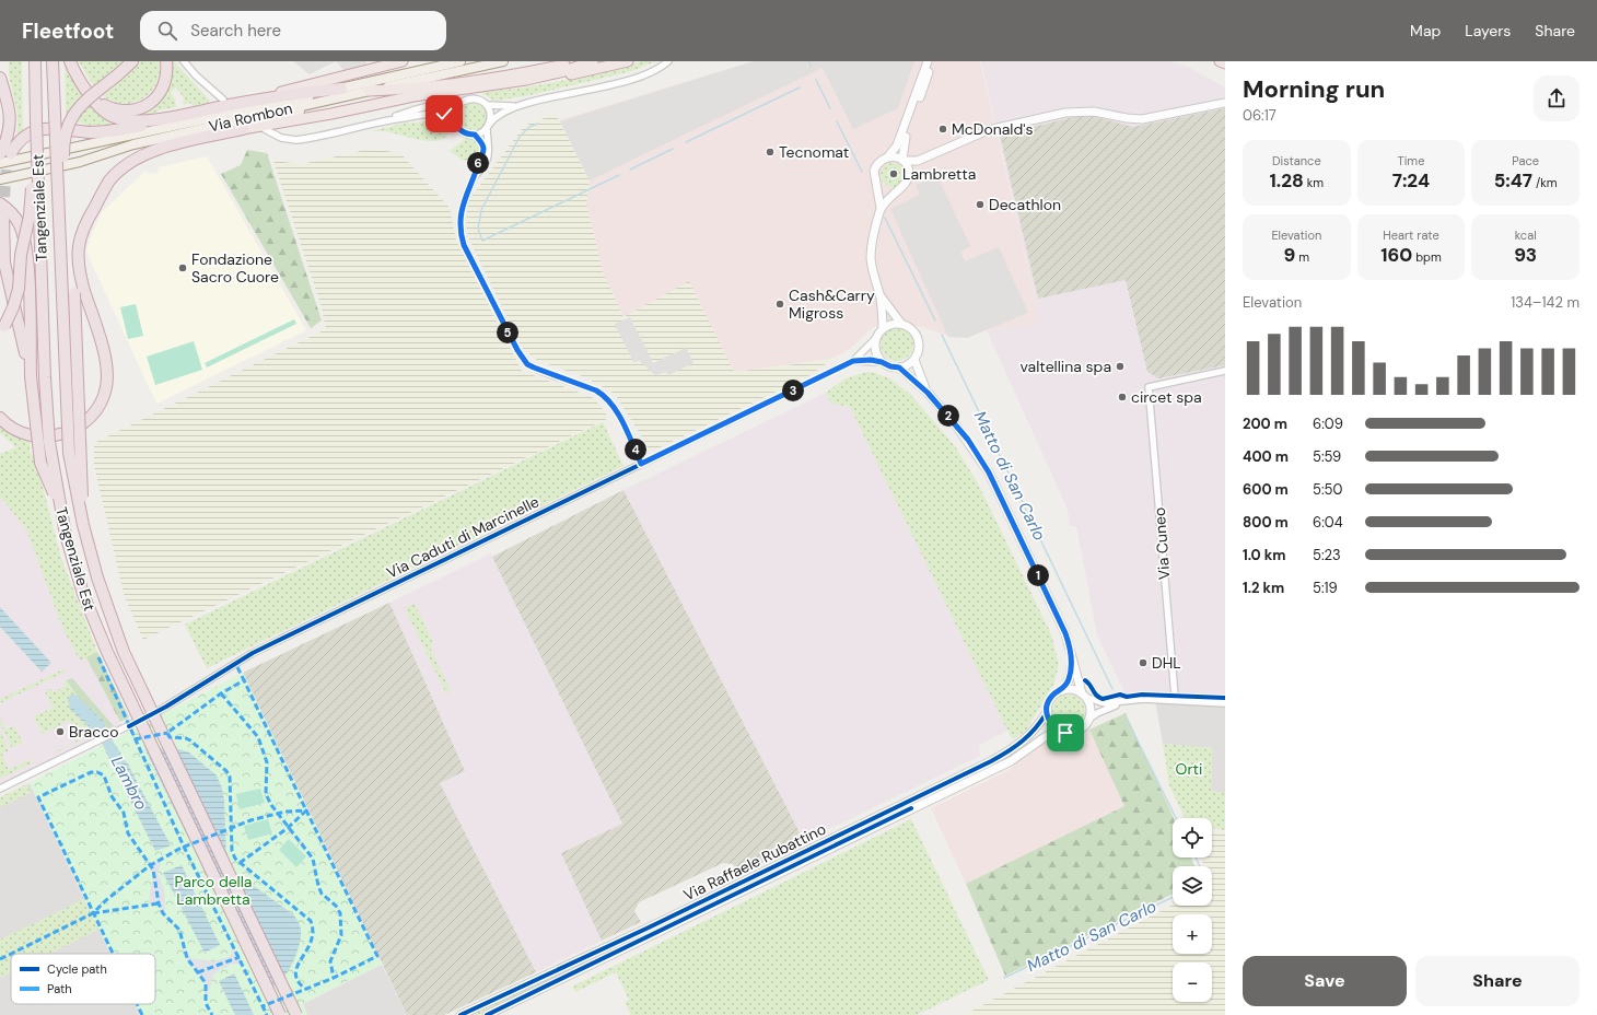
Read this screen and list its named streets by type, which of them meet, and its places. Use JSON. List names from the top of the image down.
{
  "streets": {
    "highway": ["Tangenziale Est"],
    "main road": ["Via Rombon"],
    "street": ["Via Caduti di Marcinelle", "Via Cuneo", "Via Raffaele Rubattino"]
  },
  "water": ["Matto di San Carlo", "Lambro"],
  "parks": ["Orti", "Parco della Lambretta"],
  "places": [
    "McDonald's",
    "Tecnomat",
    "Lambretta",
    "Decathlon",
    "Fondazione Sacro Cuore",
    "Cash&Carry Migross",
    "valtellina spa",
    "circet spa",
    "DHL",
    "Bracco"
  ],
  "legend": ["Cycle path", "Path"],
  "page": {
    "header": "Fleetfoot",
    "search": "Search here",
    "nav": ["Map", "Layers", "Share"],
    "heading": ["Morning run", "06:17"],
    "stats": [
      ["Distance", "1.28 km"],
      ["Time", "7:24"],
      ["Pace", "5:47 /km"],
      ["Elevation", "9 m"],
      ["Heart rate", "160 bpm"],
      ["kcal", "93"]
    ],
    "pins": [
      "6",
      "5",
      "3",
      "2",
      "4",
      "1"
    ],
    "chart": ["Elevation", "134–142 m"],
    "list": [
      {
        "name": "200 m",
        "note": "6:09"
      },
      {
        "name": "400 m",
        "note": "5:59"
      },
      {
        "name": "600 m",
        "note": "5:50"
      },
      {
        "name": "800 m",
        "note": "6:04"
      },
      {
        "name": "1.0 km",
        "note": "5:23"
      },
      {
        "name": "1.2 km",
        "note": "5:19"
      }
    ],
    "map_buttons": ["+", "−"],
    "buttons": ["Save", "Share"]
  }
}
